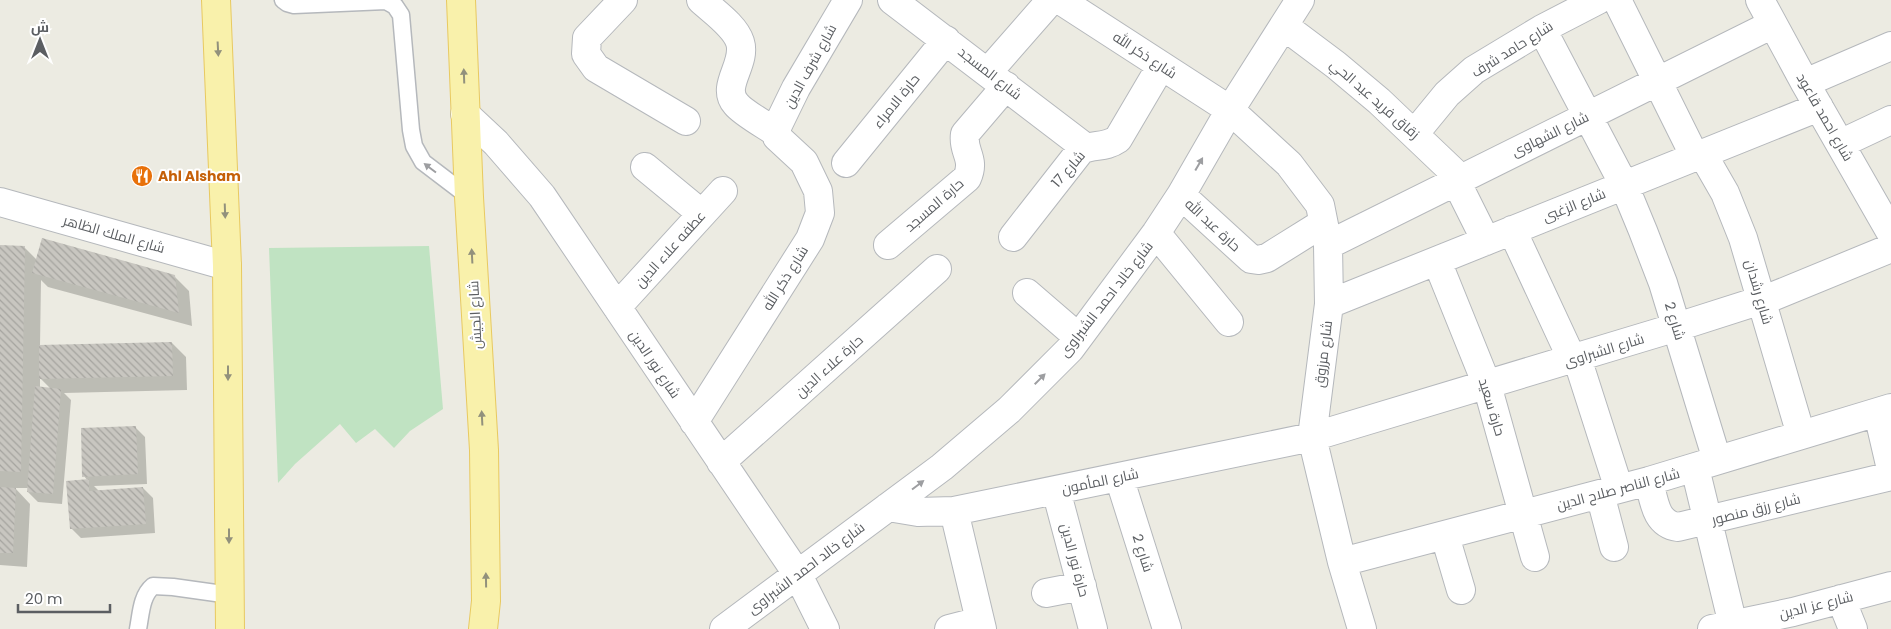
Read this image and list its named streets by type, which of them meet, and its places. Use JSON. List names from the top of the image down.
{
  "streets": {
    "main road": ["شارع الجيش"],
    "street": [
      "شارع حامد شرف",
      "شارع ذكر الله",
      "شارع شرف الدين",
      "شارع المسجد",
      "زقاق فريد عبد الحي",
      "حارة الامراء",
      "شارع احمد قاعود",
      "شارع الشهاوى",
      "شارع 17",
      "حارة المسجد",
      "شارع الزغبى",
      "حارة عبد الله",
      "شارع الملك الظاهر",
      "عطفه علاء الدين",
      "شارع رشدان",
      "شارع خالد احمد الشبراوى",
      "شارع 2",
      "شارع الشبراوى",
      "شارع مرزوق",
      "شارع نور الدين",
      "حارة علاء الدين",
      "حارة سعيد",
      "شارع المأمون",
      "شارع الناصر صلاح الدين",
      "شارع رزق منصور",
      "حارة نور الدين",
      "شارع عز الدين"
    ]
  },
  "crossings": [
    ["شارع حامد شرف", "زقاق فريد عبد الحي"],
    ["شارع حامد شرف", "شارع 2"],
    ["شارع ذكر الله", "شارع شرف الدين"],
    ["شارع ذكر الله", "شارع 17"],
    ["شارع ذكر الله", "شارع خالد احمد الشبراوى"],
    ["شارع ذكر الله", "شارع مرزوق"],
    ["شارع ذكر الله", "شارع نور الدين"],
    ["شارع المسجد", "حارة الامراء"],
    ["شارع المسجد", "شارع 17"],
    ["شارع المسجد", "حارة المسجد"],
    ["زقاق فريد عبد الحي", "شارع الشهاوى"],
    ["زقاق فريد عبد الحي", "شارع الزغبى"],
    ["زقاق فريد عبد الحي", "شارع خالد احمد الشبراوى"],
    ["شارع احمد قاعود", "شارع الشهاوى"],
    ["شارع احمد قاعود", "شارع الزغبى"],
    ["شارع الشهاوى", "حارة عبد الله"],
    ["شارع الشهاوى", "شارع رشدان"],
    ["شارع الشهاوى", "شارع 2"],
    ["شارع الشهاوى", "شارع مرزوق"],
    ["شارع الزغبى", "شارع رشدان"],
    ["شارع الزغبى", "شارع 2"],
    ["شارع الزغبى", "شارع مرزوق"],
    ["شارع الزغبى", "حارة سعيد"],
    ["حارة عبد الله", "شارع خالد احمد الشبراوى"],
    ["حارة عبد الله", "شارع مرزوق"],
    ["عطفه علاء الدين", "شارع نور الدين"],
    ["شارع رشدان", "شارع الشبراوى"],
    ["شارع رشدان", "شارع الناصر صلاح الدين"],
    ["شارع خالد احمد الشبراوى", "شارع مرزوق"],
    ["شارع خالد احمد الشبراوى", "شارع نور الدين"],
    ["شارع خالد احمد الشبراوى", "شارع المأمون"],
    ["شارع الجيش", "شارع نور الدين"],
    ["شارع 2", "شارع الشبراوى"],
    ["شارع 2", "شارع المأمون"],
    ["شارع 2", "شارع الناصر صلاح الدين"],
    ["شارع 2", "شارع رزق منصور"],
    ["شارع 2", "شارع عز الدين"],
    ["شارع الشبراوى", "شارع مرزوق"],
    ["شارع الشبراوى", "حارة سعيد"],
    ["شارع الشبراوى", "شارع المأمون"],
    ["شارع مرزوق", "شارع المأمون"],
    ["شارع مرزوق", "شارع الناصر صلاح الدين"],
    ["شارع نور الدين", "حارة علاء الدين"],
    ["حارة سعيد", "شارع الناصر صلاح الدين"],
    ["شارع المأمون", "حارة نور الدين"],
    ["شارع الناصر صلاح الدين", "شارع رزق منصور"]
  ],
  "one_way": ["شارع خالد احمد الشبراوى"],
  "places": {
    "restaurant": ["Ahl Alsham"]
  },
  "scale_bar": "20 m",
  "north": "top"
}
